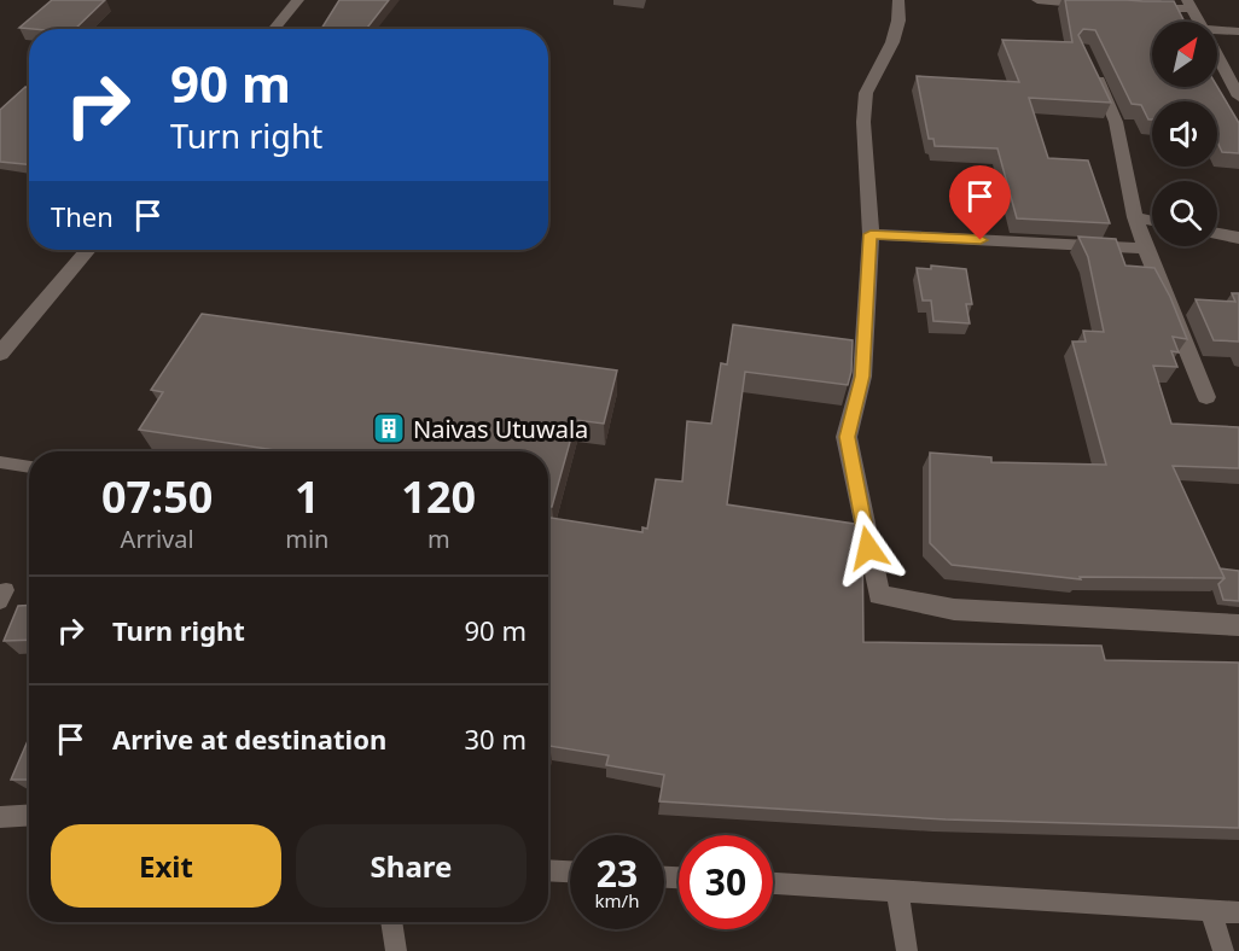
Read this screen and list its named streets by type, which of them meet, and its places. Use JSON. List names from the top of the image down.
{
  "places": {
    "building": ["Naivas Utuwala"]
  },
  "north": "top right",
  "page": {
    "turn": ["90 m", "Turn right"],
    "then": "Then",
    "eta": [
      "07:50",
      "Arrival",
      "1",
      "min",
      "120",
      "m"
    ],
    "list": [
      {
        "name": "Turn right",
        "value": "90 m"
      },
      {
        "name": "Arrive at destination",
        "value": "30 m"
      }
    ],
    "buttons": ["Exit", "Share"],
    "speed": "23 km/h",
    "limit": "30"
  }
}
